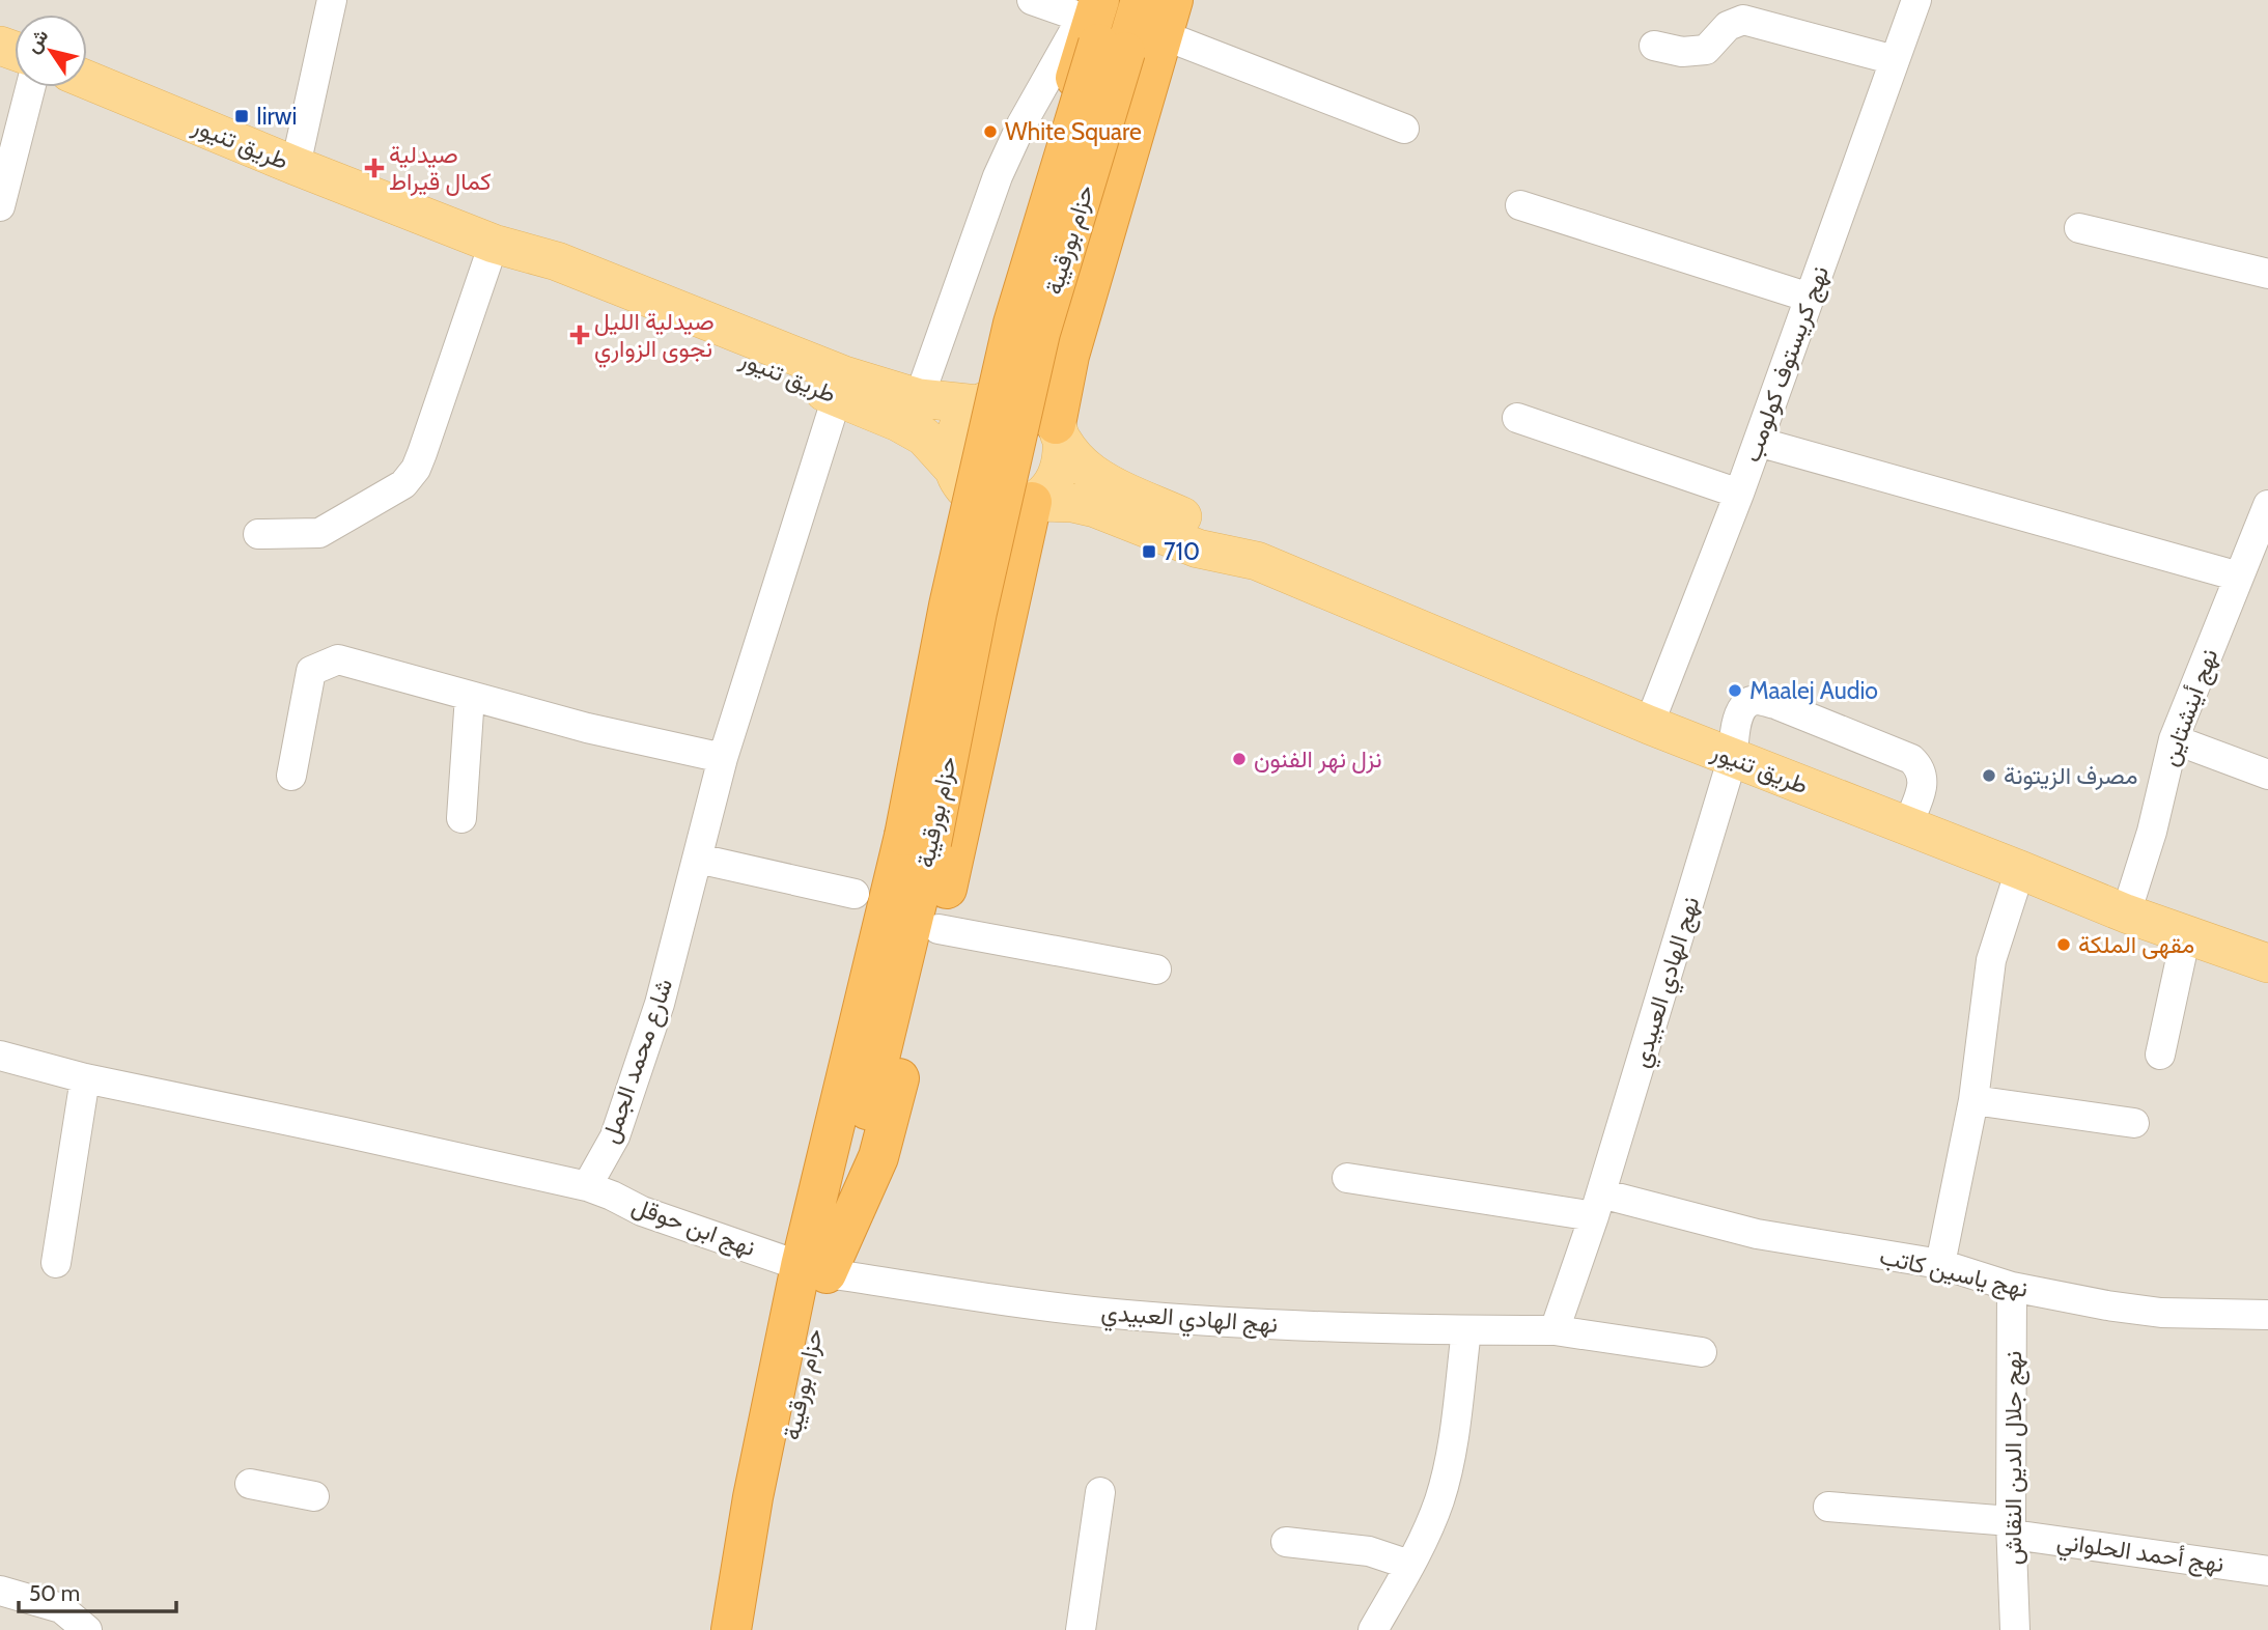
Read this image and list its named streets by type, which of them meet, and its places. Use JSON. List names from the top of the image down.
{
  "streets": {
    "highway": ["حزام بورقيبة"],
    "main road": ["طريق تنيور"],
    "street": [
      "نهج كريستوف كولومب",
      "نهج أينشتاين",
      "نهج الهادي العبيدي",
      "شارع محمد الجمل",
      "نهج ابن حوقل",
      "نهج ياسين كاتب",
      "نهج جلال الدين النقاش",
      "نهج أحمد الحلواني"
    ]
  },
  "crossings": [
    ["طريق تنيور", "نهج كريستوف كولومب"],
    ["طريق تنيور", "نهج أينشتاين"],
    ["طريق تنيور", "نهج الهادي العبيدي"],
    ["طريق تنيور", "شارع محمد الجمل"],
    ["حزام بورقيبة", "نهج الهادي العبيدي"],
    ["حزام بورقيبة", "نهج ابن حوقل"],
    ["نهج الهادي العبيدي", "نهج ابن حوقل"],
    ["نهج الهادي العبيدي", "نهج ياسين كاتب"],
    ["شارع محمد الجمل", "نهج ابن حوقل"],
    ["نهج ياسين كاتب", "نهج جلال الدين النقاش"],
    ["نهج جلال الدين النقاش", "نهج أحمد الحلواني"]
  ],
  "places": {
    "transit": ["Iirwi", "710"],
    "other": [
      "White Square",
      "Maalej Audio",
      "نزل نهر الفنون",
      "مصرف الزيتونة",
      "مقهى الملكة"
    ],
    "health": ["صيدلية كمال قيراط", "صيدلية الليل نجوى الزواري"]
  },
  "scale_bar": "50 m",
  "north": "top left"
}
